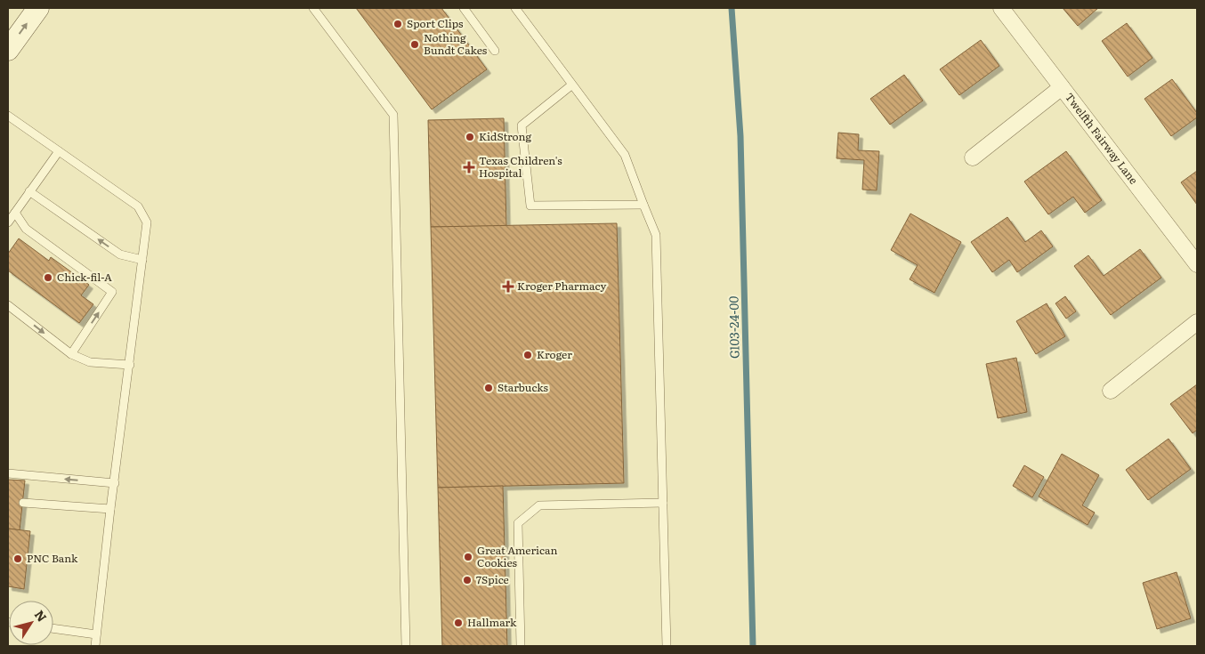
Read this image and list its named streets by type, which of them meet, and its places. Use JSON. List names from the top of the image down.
{
  "streets": {
    "street": ["Twelfth Fairway Lane"]
  },
  "water": ["G103-24-00"],
  "places": {
    "other": [
      "Sport Clips",
      "Nothing Bundt Cakes",
      "KidStrong",
      "Chick-fil-A",
      "Kroger",
      "Starbucks",
      "Great American Cookies",
      "PNC Bank",
      "7Spice",
      "Hallmark"
    ],
    "health": ["Texas Children's Hospital", "Kroger Pharmacy"]
  },
  "north": "top right"
}
